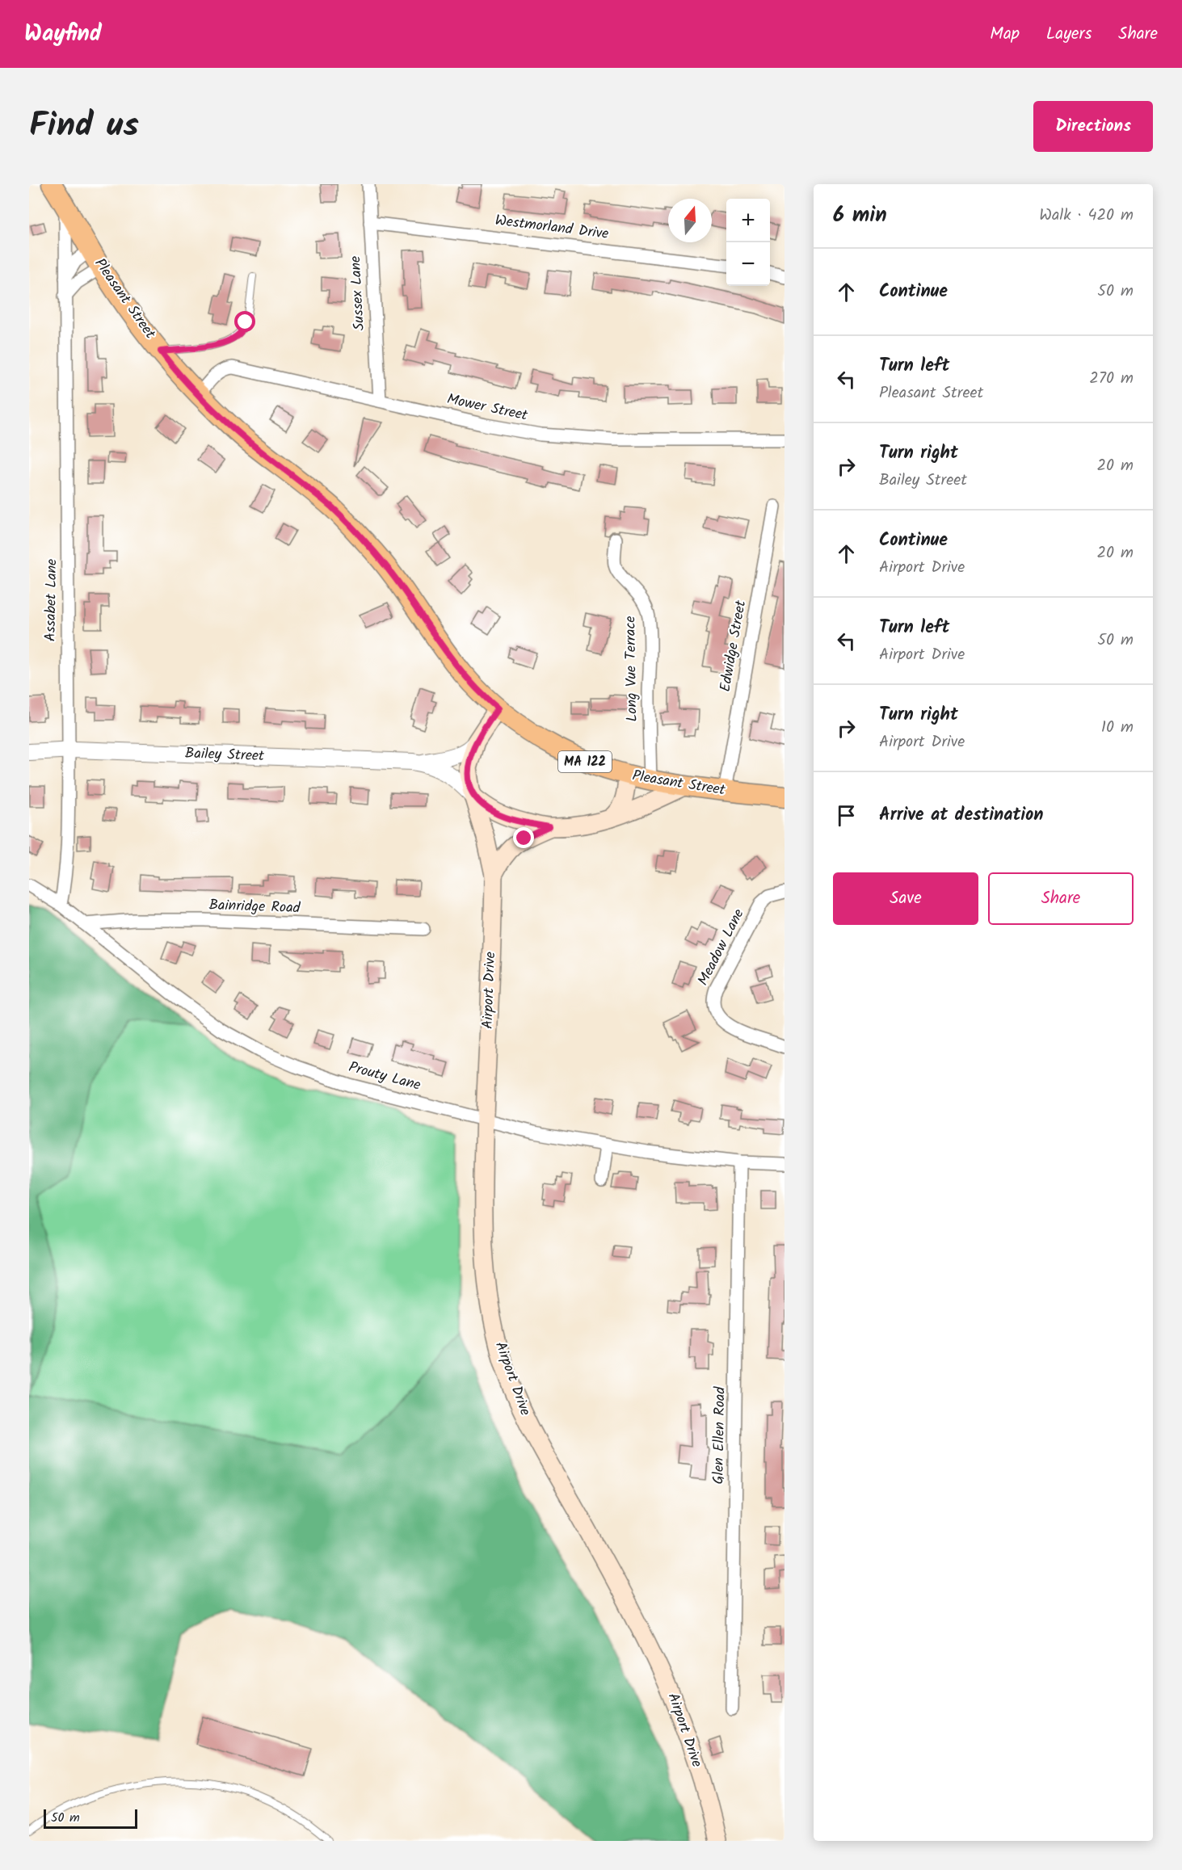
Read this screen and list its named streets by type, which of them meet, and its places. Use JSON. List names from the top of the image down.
{
  "streets": {
    "main road": [
      "Pleasant Street",
      "Bailey Street",
      "MA 122",
      "Airport Drive"
    ],
    "street": [
      "Westmorland Drive",
      "Sussex Lane",
      "Mower Street",
      "Assabet Lane",
      "Edwidge Street",
      "Long Vue Terrace",
      "Bainridge Road",
      "Meadow Lane",
      "Prouty Lane",
      "Glen Ellen Road"
    ]
  },
  "crossings": [
    ["Westmorland Drive", "Sussex Lane"],
    ["Sussex Lane", "Mower Street"],
    ["Pleasant Street", "Mower Street"],
    ["Pleasant Street", "Assabet Lane"],
    ["Pleasant Street", "Edwidge Street"],
    ["Pleasant Street", "Long Vue Terrace"],
    ["Pleasant Street", "Bailey Street"],
    ["Pleasant Street", "Airport Drive"],
    ["Assabet Lane", "Bailey Street"],
    ["Assabet Lane", "Prouty Lane"],
    ["Bailey Street", "Airport Drive"],
    ["Bainridge Road", "Prouty Lane"],
    ["Airport Drive", "Prouty Lane"],
    ["Prouty Lane", "Glen Ellen Road"]
  ],
  "scale_bar": "50 m",
  "north": "top",
  "page": {
    "header": "Wayfind",
    "nav": ["Map", "Layers", "Share"],
    "title": "Find us",
    "buttons": [
      "Directions",
      ["Save", "Share"]
    ],
    "heading": ["6 min", "Walk · 420 m"],
    "map_buttons": ["+", "−"],
    "list": [
      ["Continue", "50 m"],
      ["Turn left", "Pleasant Street", "270 m"],
      ["Turn right", "Bailey Street", "20 m"],
      ["Continue", "Airport Drive", "20 m"],
      ["Turn left", "Airport Drive", "50 m"],
      ["Turn right", "Airport Drive", "10 m"],
      "Arrive at destination"
    ],
    "scale": "50 m"
  }
}
